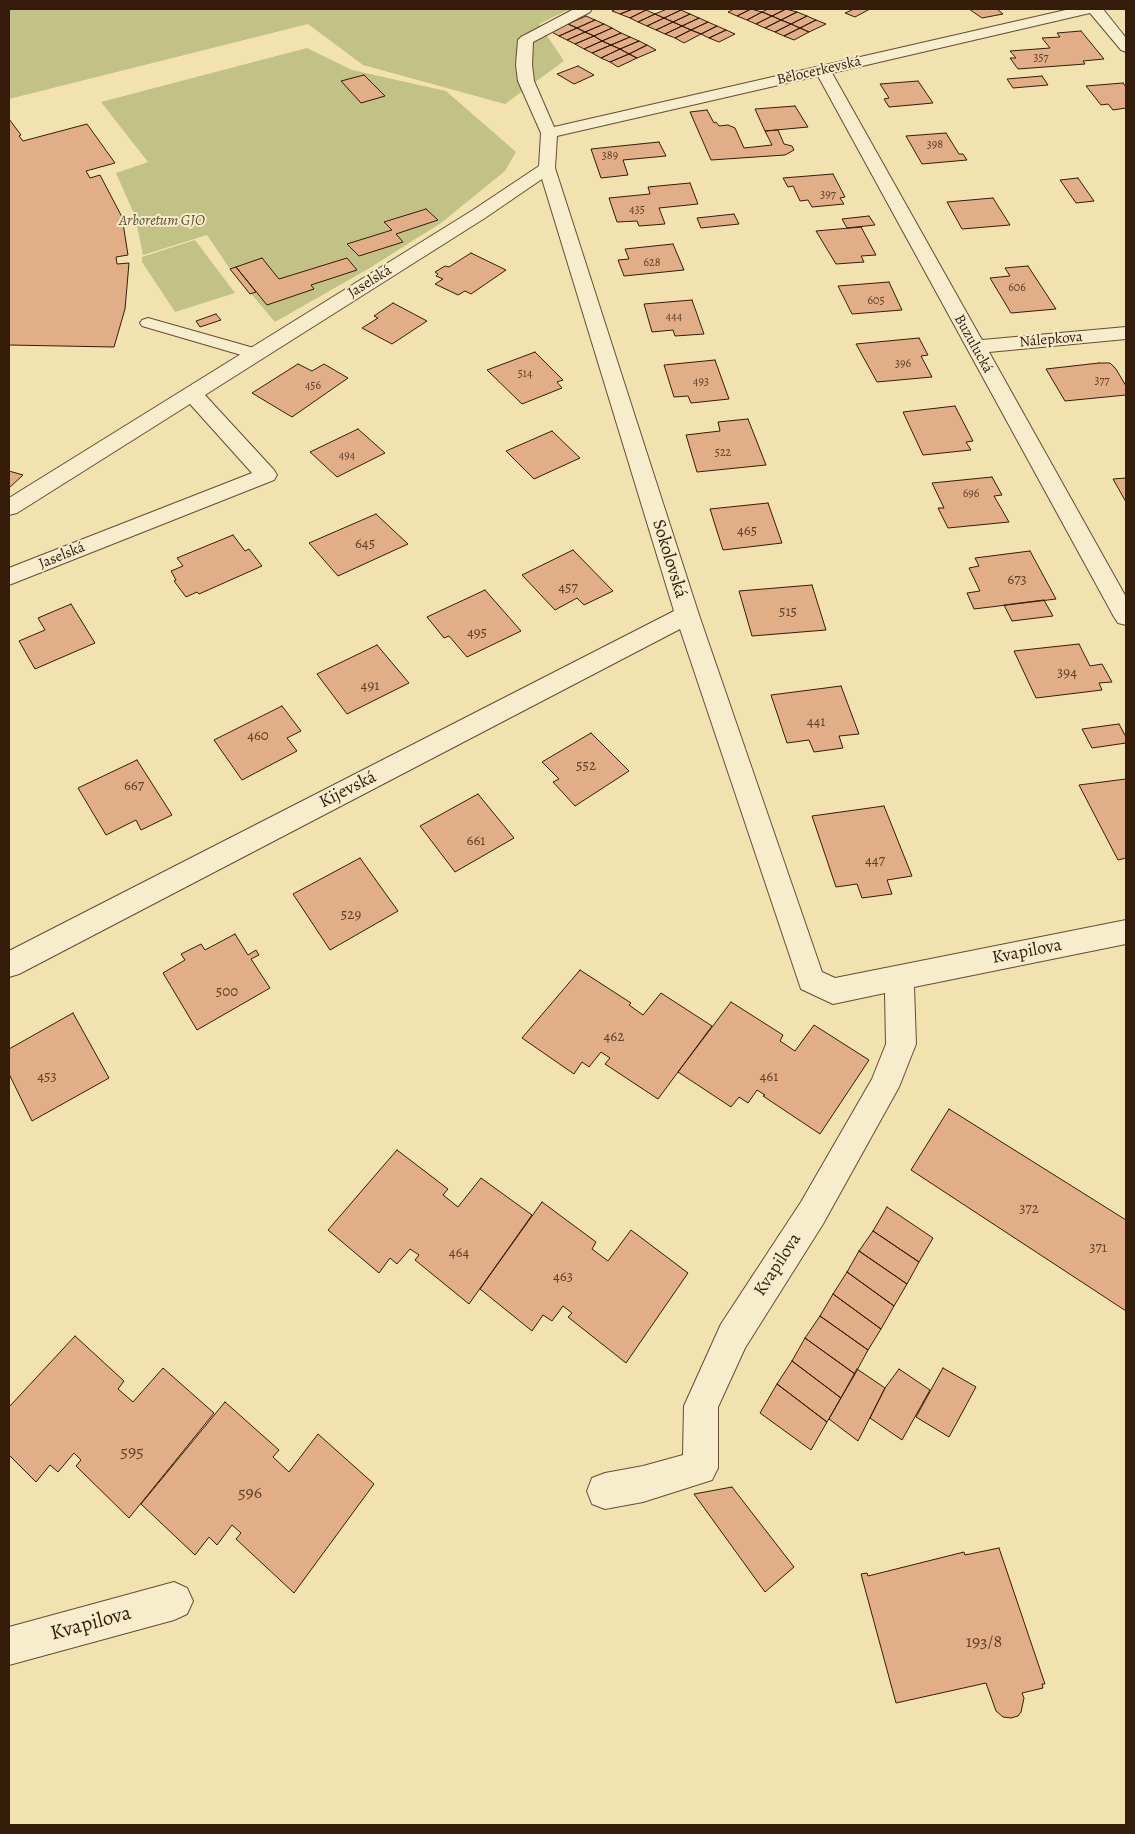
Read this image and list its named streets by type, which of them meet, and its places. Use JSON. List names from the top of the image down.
{
  "streets": {
    "street": [
      "Bělocerkevská",
      "Jaselská",
      "Nálepkova",
      "Buzulucká",
      "Sokolovská",
      "Kijevská",
      "Kvapilova"
    ]
  },
  "crossings": [
    ["Bělocerkevská", "Buzulucká"],
    ["Bělocerkevská", "Sokolovská"],
    ["Jaselská", "Sokolovská"],
    ["Nálepkova", "Buzulucká"],
    ["Sokolovská", "Kijevská"],
    ["Sokolovská", "Kvapilova"]
  ],
  "parks": ["Arboretum GJO"],
  "house_numbers": [
    "357",
    "398",
    "389",
    "397",
    "435",
    "628",
    "606",
    "605",
    "444",
    "396",
    "514",
    "377",
    "493",
    "456",
    "522",
    "494",
    "696",
    "465",
    "645",
    "673",
    "457",
    "515",
    "495",
    "394",
    "491",
    "441",
    "460",
    "552",
    "667",
    "661",
    "447",
    "529",
    "500",
    "462",
    "453",
    "461",
    "372",
    "371",
    "464",
    "463",
    "595",
    "596",
    "193/8"
  ]
}
